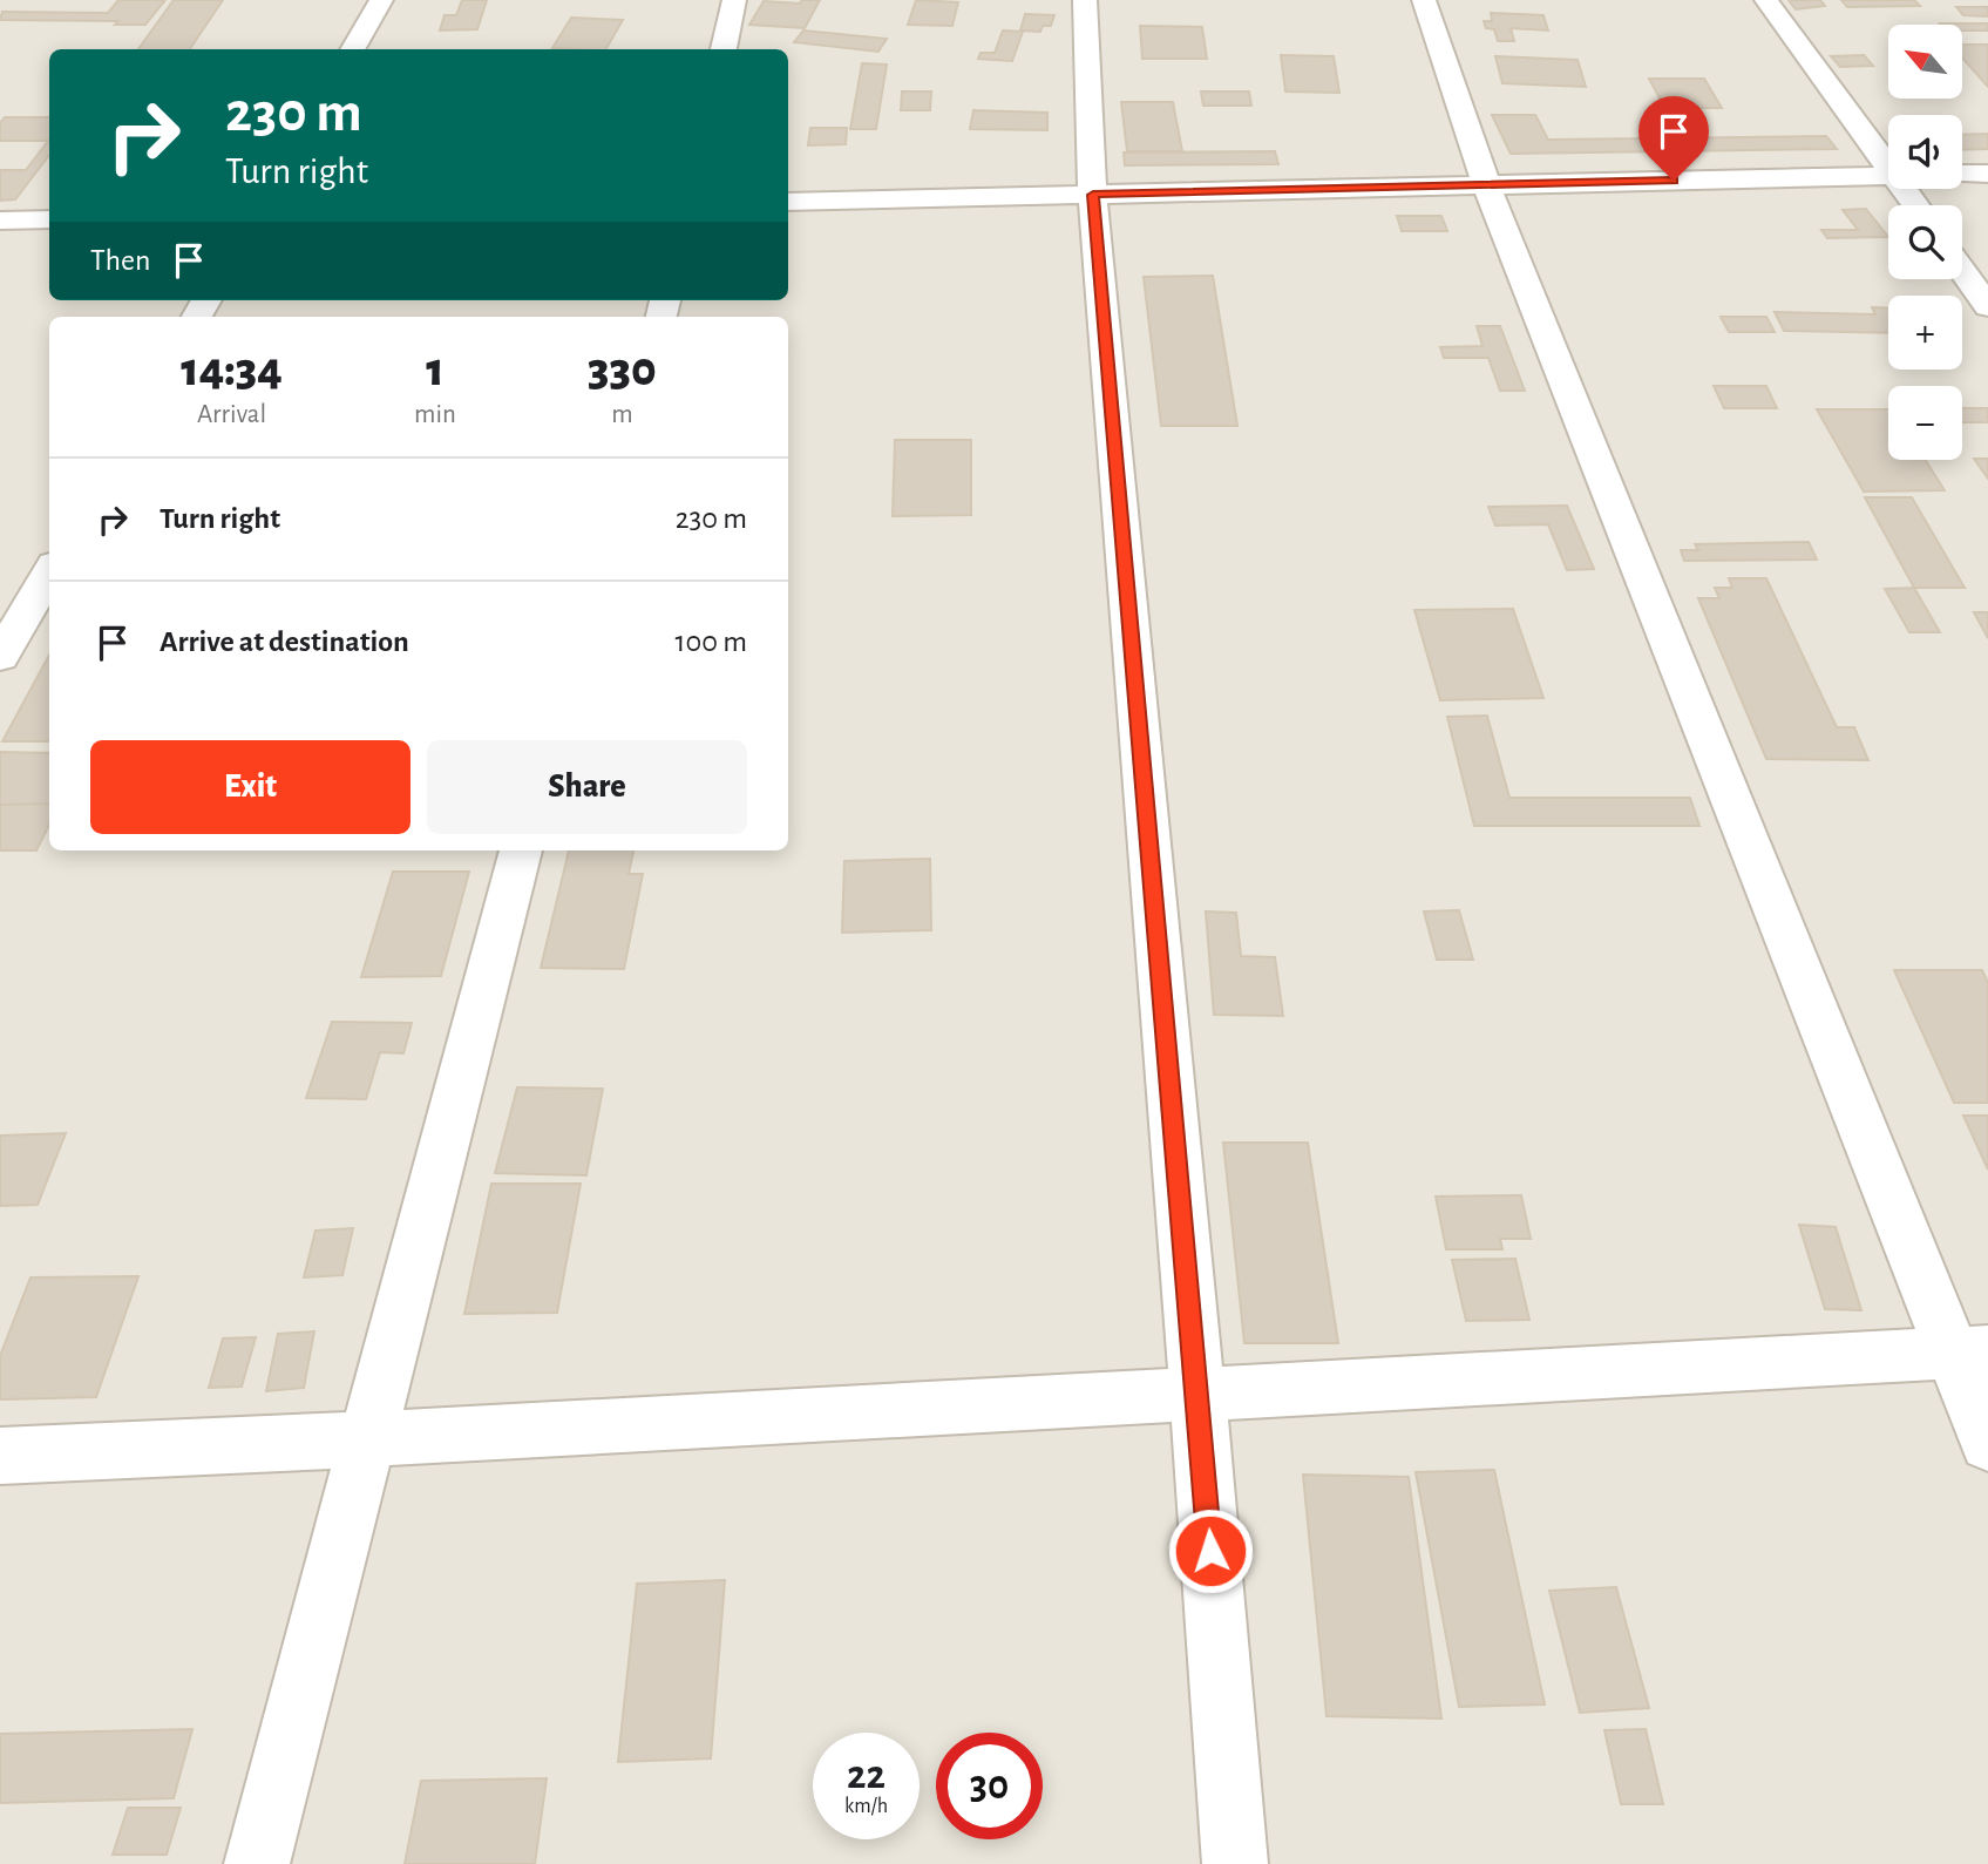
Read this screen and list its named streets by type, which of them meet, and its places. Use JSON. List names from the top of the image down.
{
  "north": "top left",
  "page": {
    "map_buttons": ["+", "−"],
    "turn": ["230 m", "Turn right"],
    "then": "Then",
    "eta": [
      "14:34",
      "Arrival",
      "1",
      "min",
      "330",
      "m"
    ],
    "list": [
      {
        "name": "Turn right",
        "value": "230 m"
      },
      {
        "name": "Arrive at destination",
        "value": "100 m"
      }
    ],
    "buttons": ["Exit", "Share"],
    "speed": "22 km/h",
    "limit": "30"
  }
}
